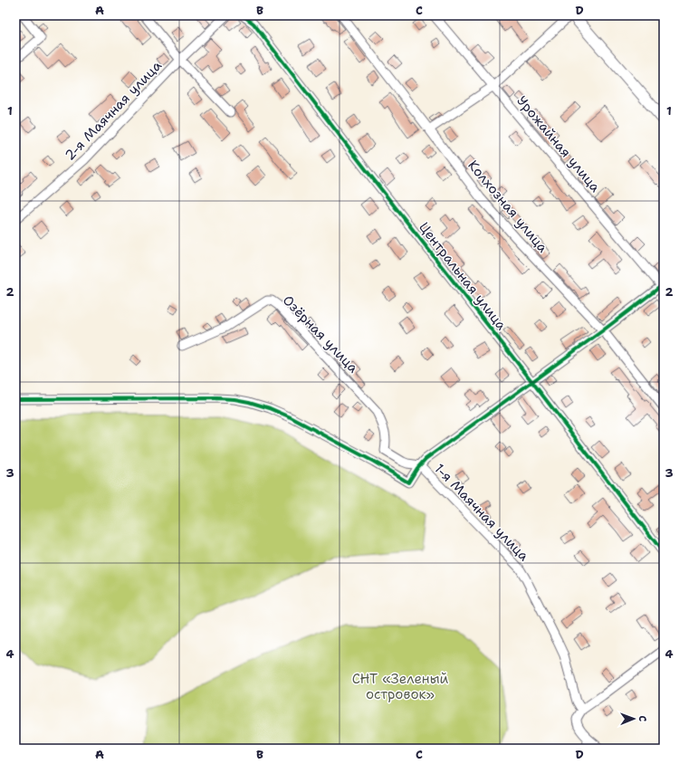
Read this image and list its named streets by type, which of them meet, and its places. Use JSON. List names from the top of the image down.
{
  "streets": {
    "street": [
      "2-я Маячная улица",
      "Урожайная улица",
      "Колхозная улица",
      "Центральная улица",
      "Озёрная улица",
      "1-я Маячная улица"
    ]
  },
  "crossings": [
    ["Озёрная улица", "1-я Маячная улица"]
  ],
  "parks": ["СНТ «Зеленый островок»"],
  "north": "right",
  "grid": {
    "columns": [
      "A",
      "B",
      "C",
      "D"
    ],
    "rows": [
      "1",
      "2",
      "3",
      "4"
    ]
  }
}
